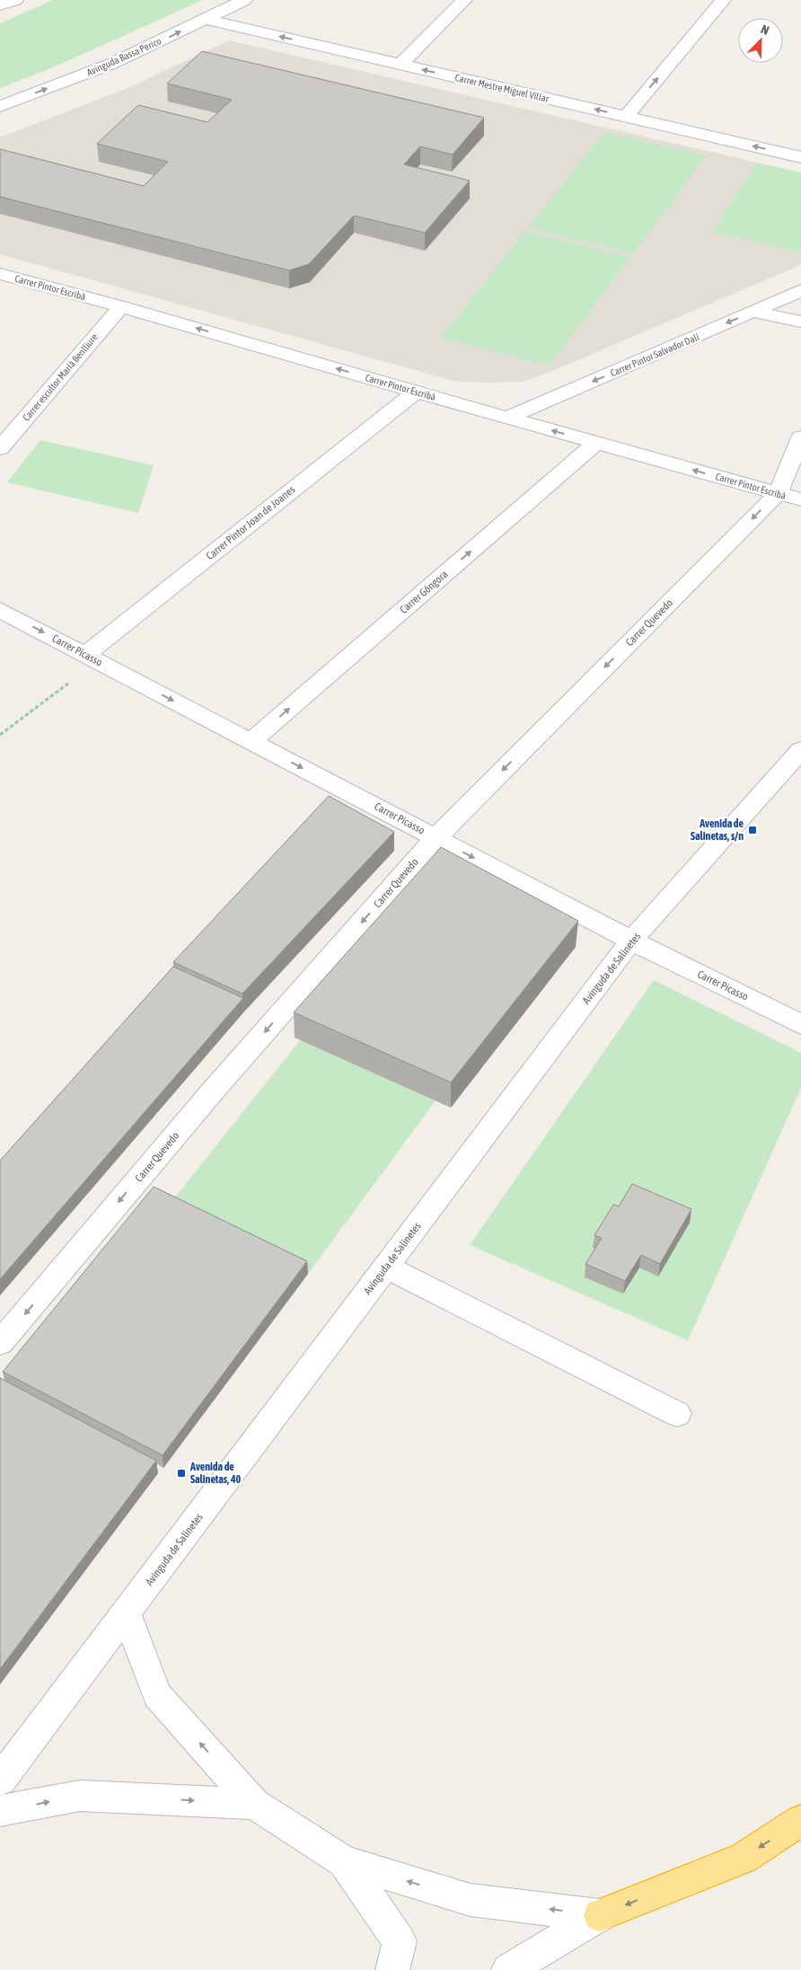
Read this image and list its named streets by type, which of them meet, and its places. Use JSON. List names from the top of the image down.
{
  "streets": {
    "street": [
      "Avinguda Bassa Perico",
      "Carrer Mestre Miguel Villar",
      "Carrer Pintor Escribà",
      "Carrer Pintor Salvador Dalí",
      "Carrer escultor Marià Benlliure",
      "Carrer Pintor Joan de Joanes",
      "Carrer Góngora",
      "Carrer Quevedo",
      "Carrer Picasso",
      "Avinguda de Salinetes"
    ]
  },
  "crossings": [
    ["Avinguda Bassa Perico", "Carrer Mestre Miguel Villar"],
    ["Carrer Pintor Escribà", "Carrer Pintor Salvador Dalí"],
    ["Carrer Pintor Escribà", "Carrer escultor Marià Benlliure"],
    ["Carrer Pintor Escribà", "Carrer Pintor Joan de Joanes"],
    ["Carrer Pintor Escribà", "Carrer Góngora"],
    ["Carrer Pintor Escribà", "Carrer Quevedo"],
    ["Carrer Pintor Joan de Joanes", "Carrer Picasso"],
    ["Carrer Góngora", "Carrer Picasso"],
    ["Carrer Quevedo", "Carrer Picasso"],
    ["Carrer Picasso", "Avinguda de Salinetes"]
  ],
  "one_way": [
    "Avinguda Bassa Perico",
    "Carrer Mestre Miguel Villar",
    "Carrer Pintor Escribà",
    "Carrer Pintor Salvador Dalí",
    "Carrer Góngora",
    "Carrer Quevedo",
    "Carrer Picasso"
  ],
  "places": {
    "transit": ["Avenida de Salinetas, s/n", "Avenida de Salinetas, 40"]
  },
  "north": "top right"
}
